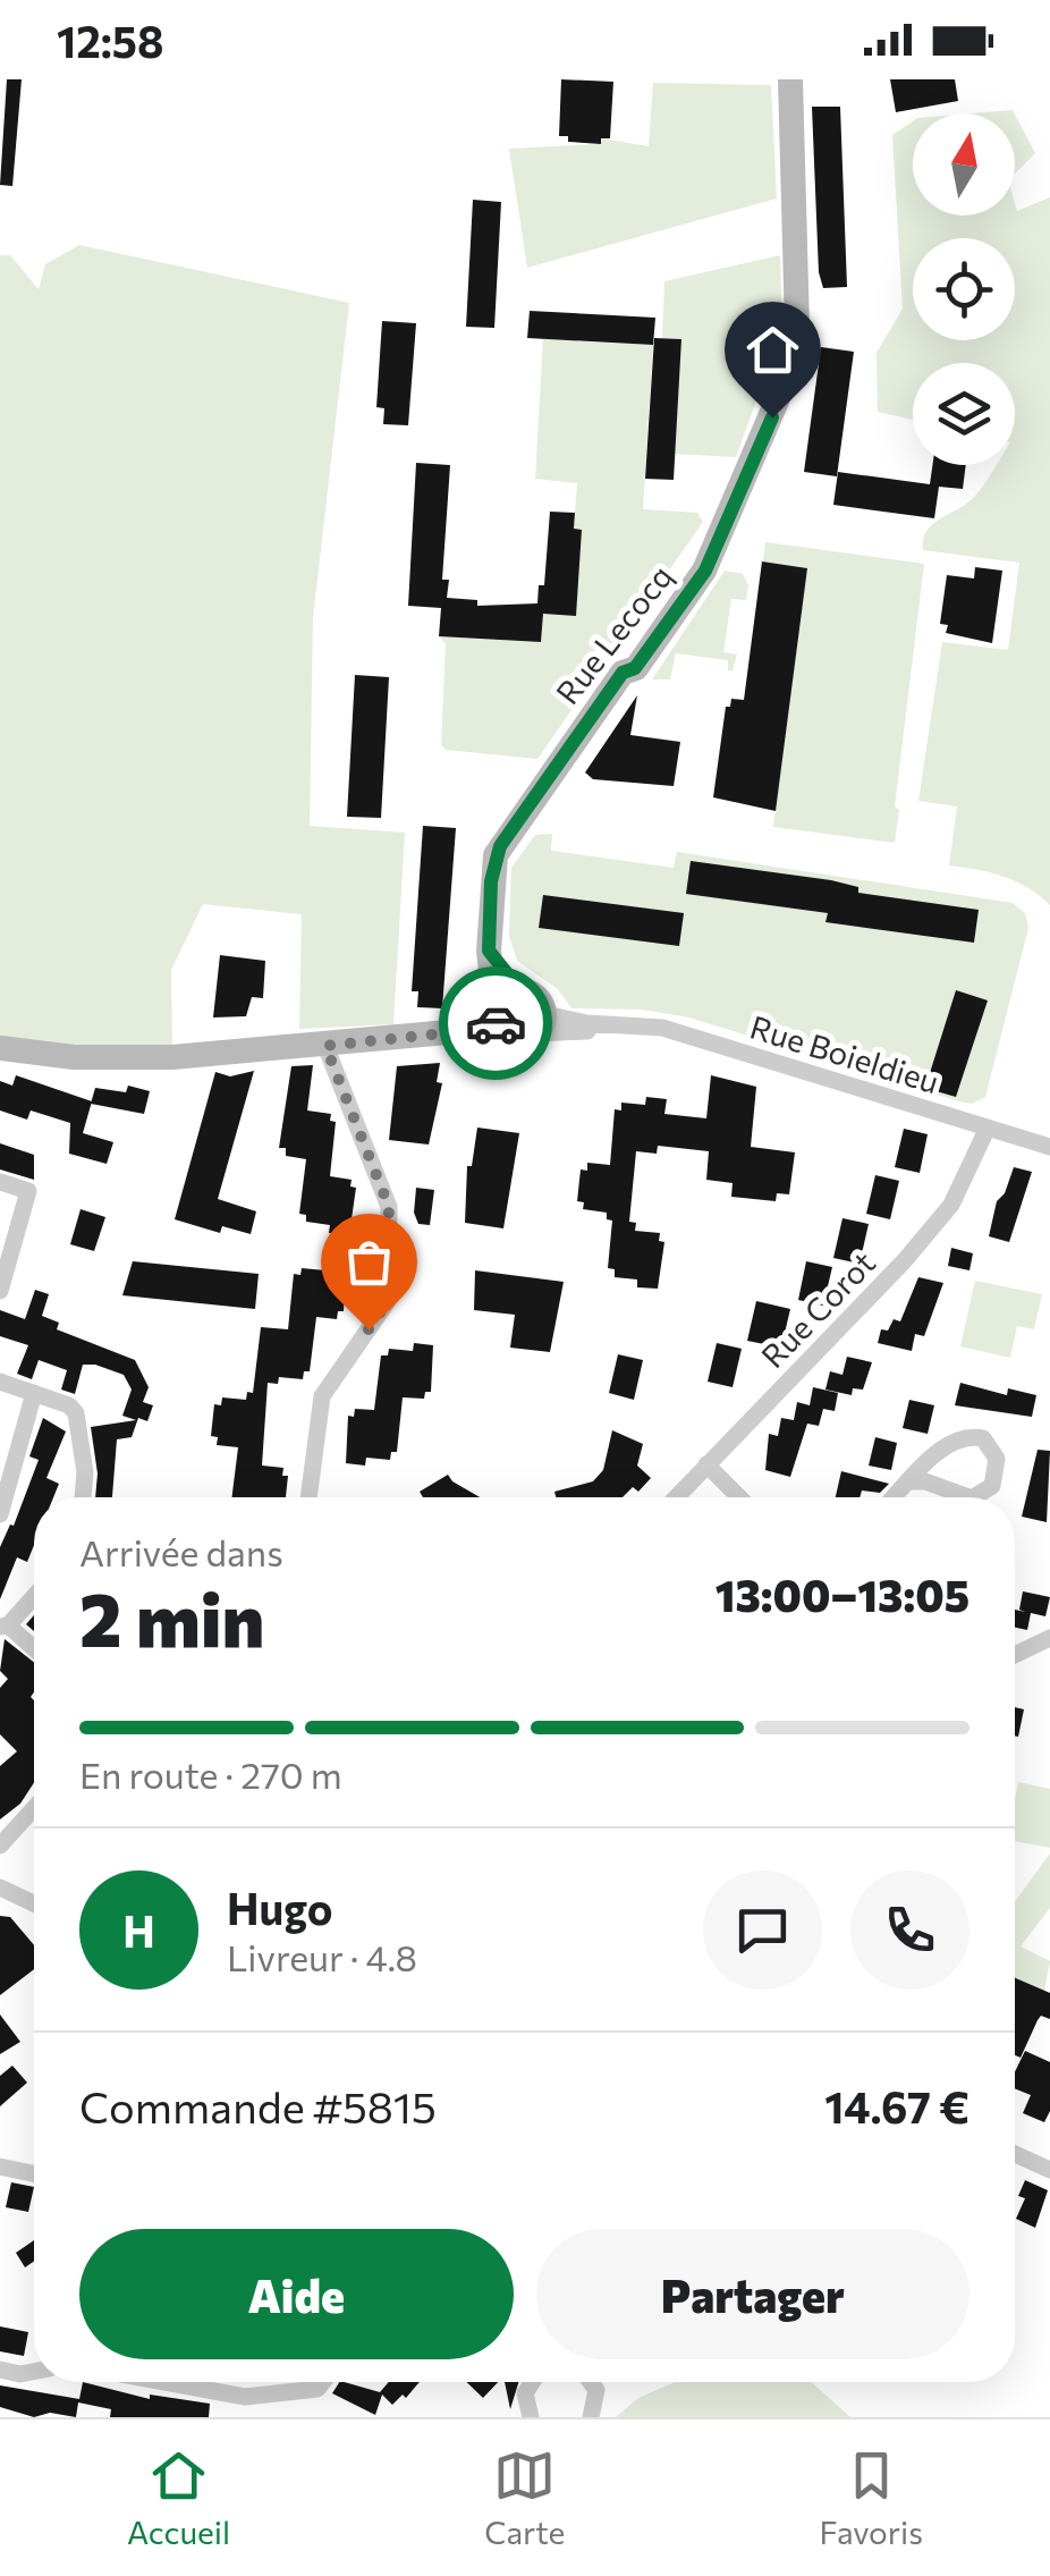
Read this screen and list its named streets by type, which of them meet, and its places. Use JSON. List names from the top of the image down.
{
  "streets": {
    "street": ["Rue Lecocq", "Rue Boieldieu", "Rue Corot"]
  },
  "crossings": [
    ["Rue Lecocq", "Rue Boieldieu"],
    ["Rue Boieldieu", "Rue Corot"]
  ],
  "north": "top",
  "page": {
    "status": "12:58",
    "heading": ["2 min", "Arrivée dans", "13:00–13:05"],
    "panel": [
      "Hugo",
      "Livreur · 4.8",
      "Commande #5815",
      "14.67 €"
    ],
    "bar": "En route · 270 m",
    "round": "H",
    "buttons": ["Aide", "Partager"],
    "tabs": ["Accueil", "Carte", "Favoris"]
  }
}
